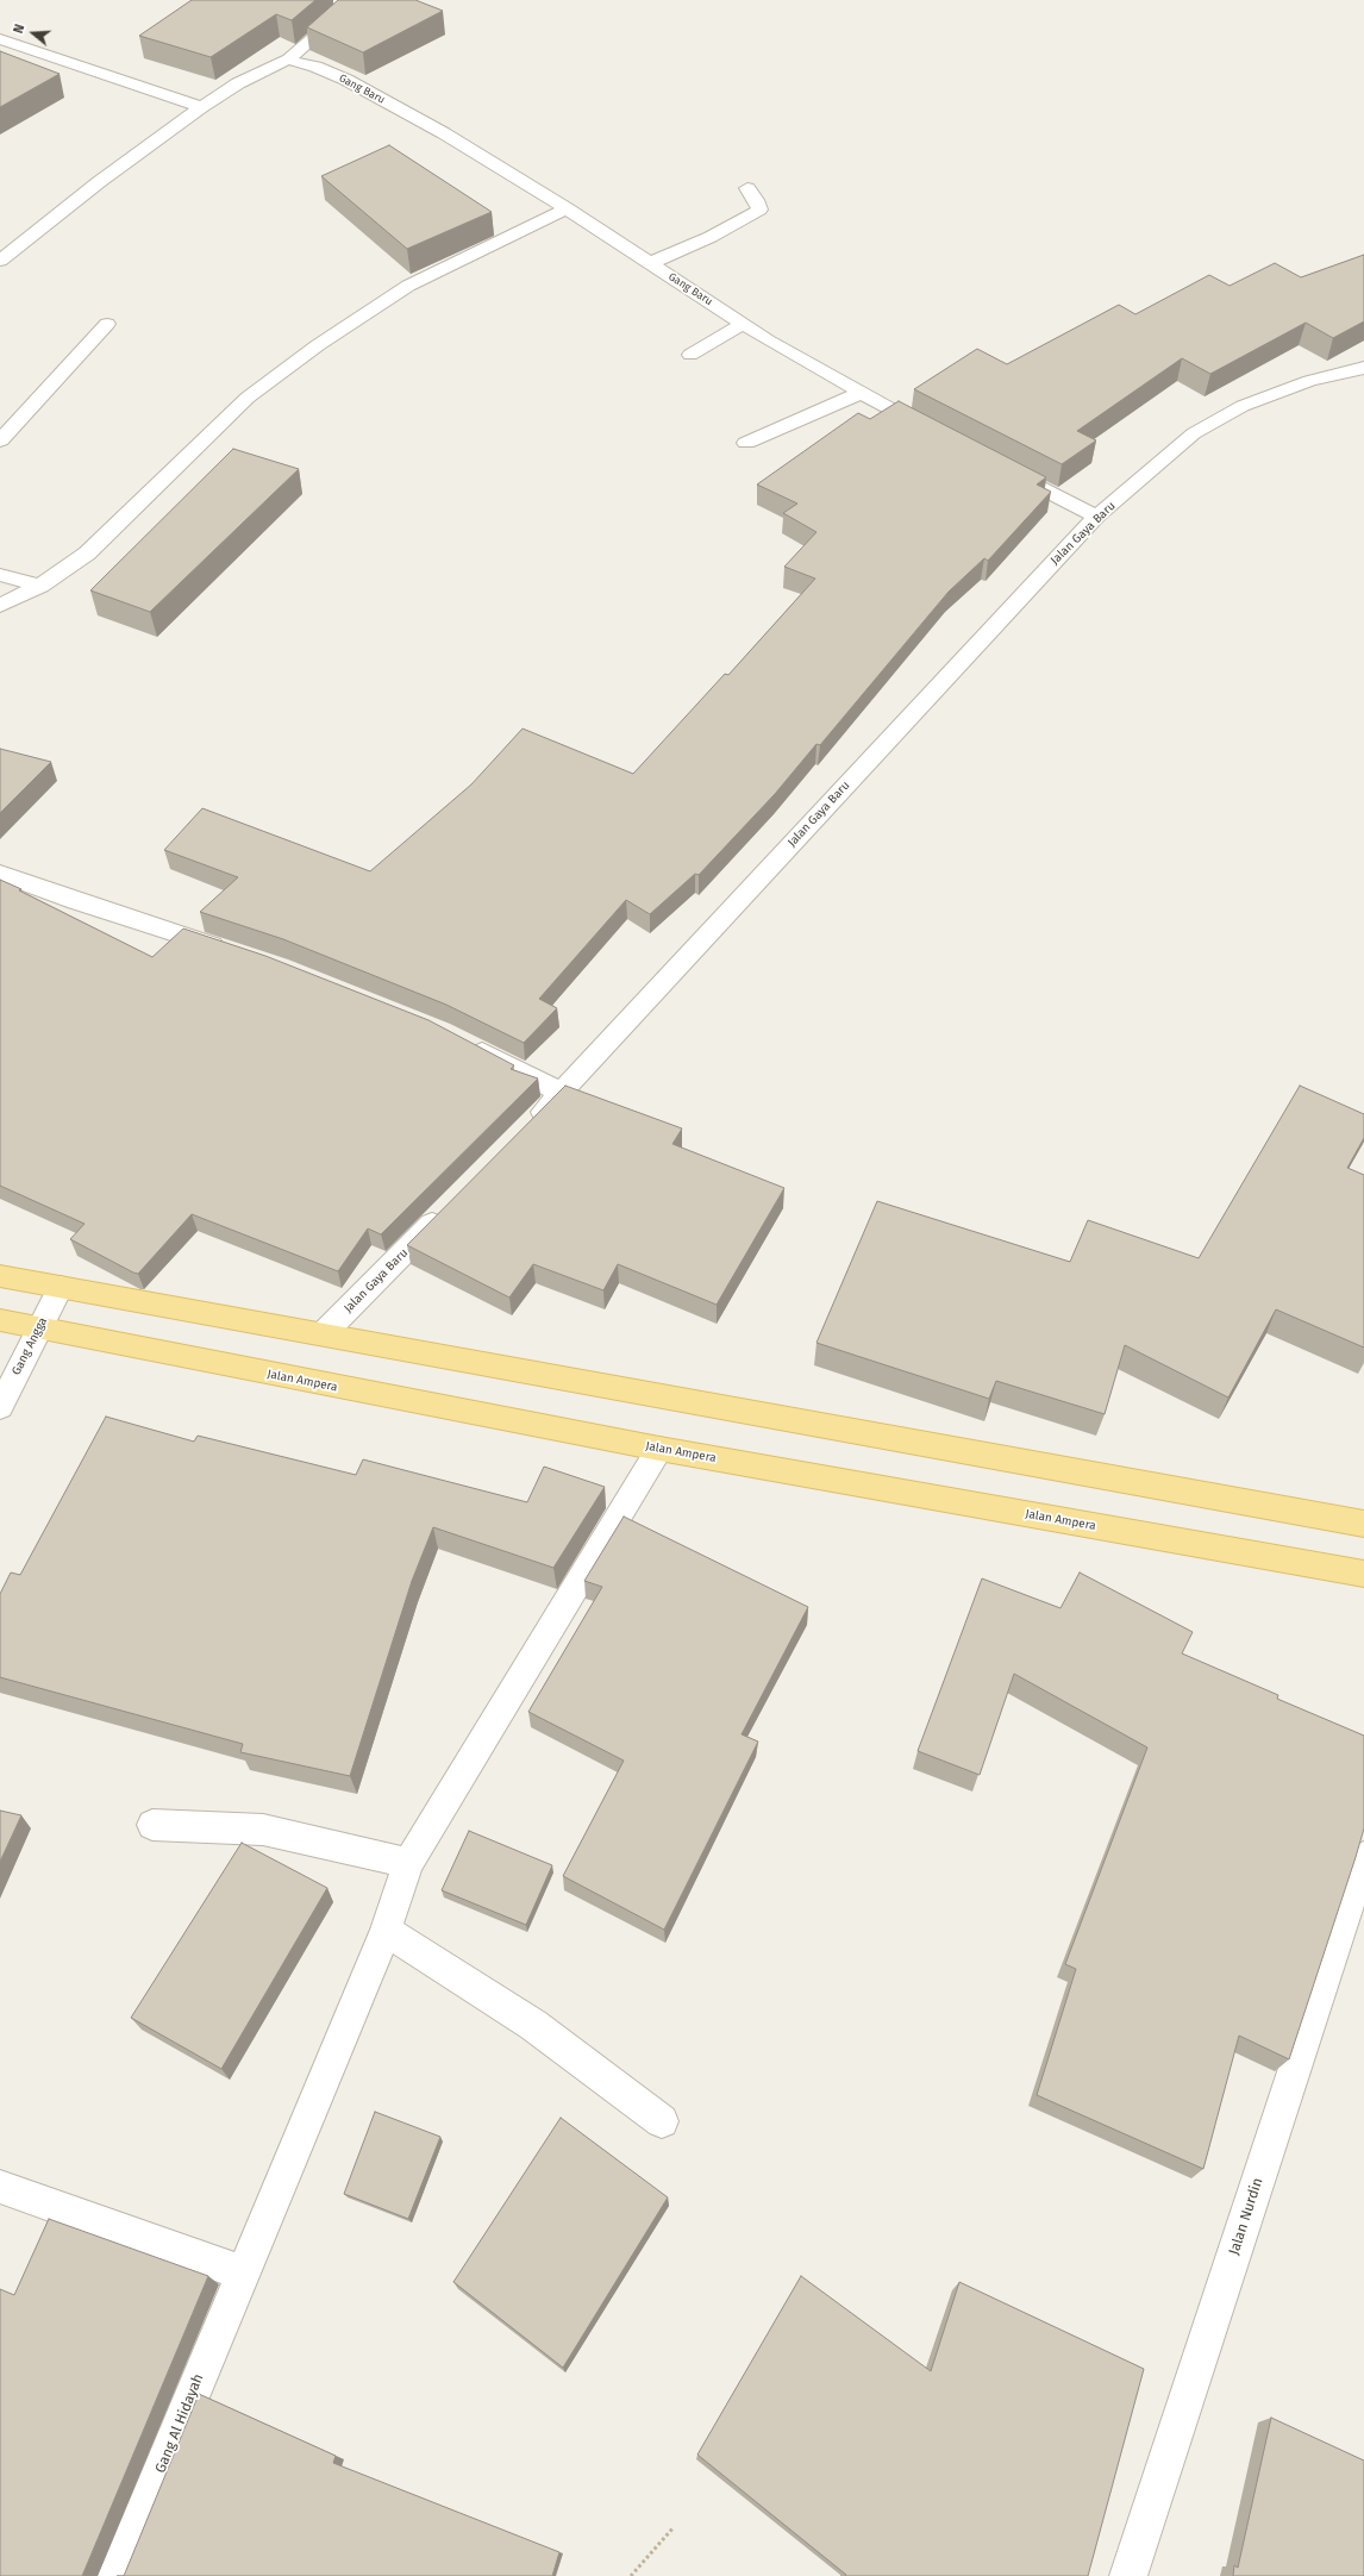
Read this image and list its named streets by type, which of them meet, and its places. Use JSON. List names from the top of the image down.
{
  "streets": {
    "main road": ["Jalan Ampera"],
    "street": [
      "Gang Baru",
      "Jalan Gaya Baru",
      "Gang Angga",
      "Jalan Nurdin",
      "Gang Al Hidayah"
    ]
  },
  "crossings": [
    ["Gang Angga", "Jalan Ampera"],
    ["Jalan Ampera", "Gang Al Hidayah"]
  ],
  "north": "left"
}
